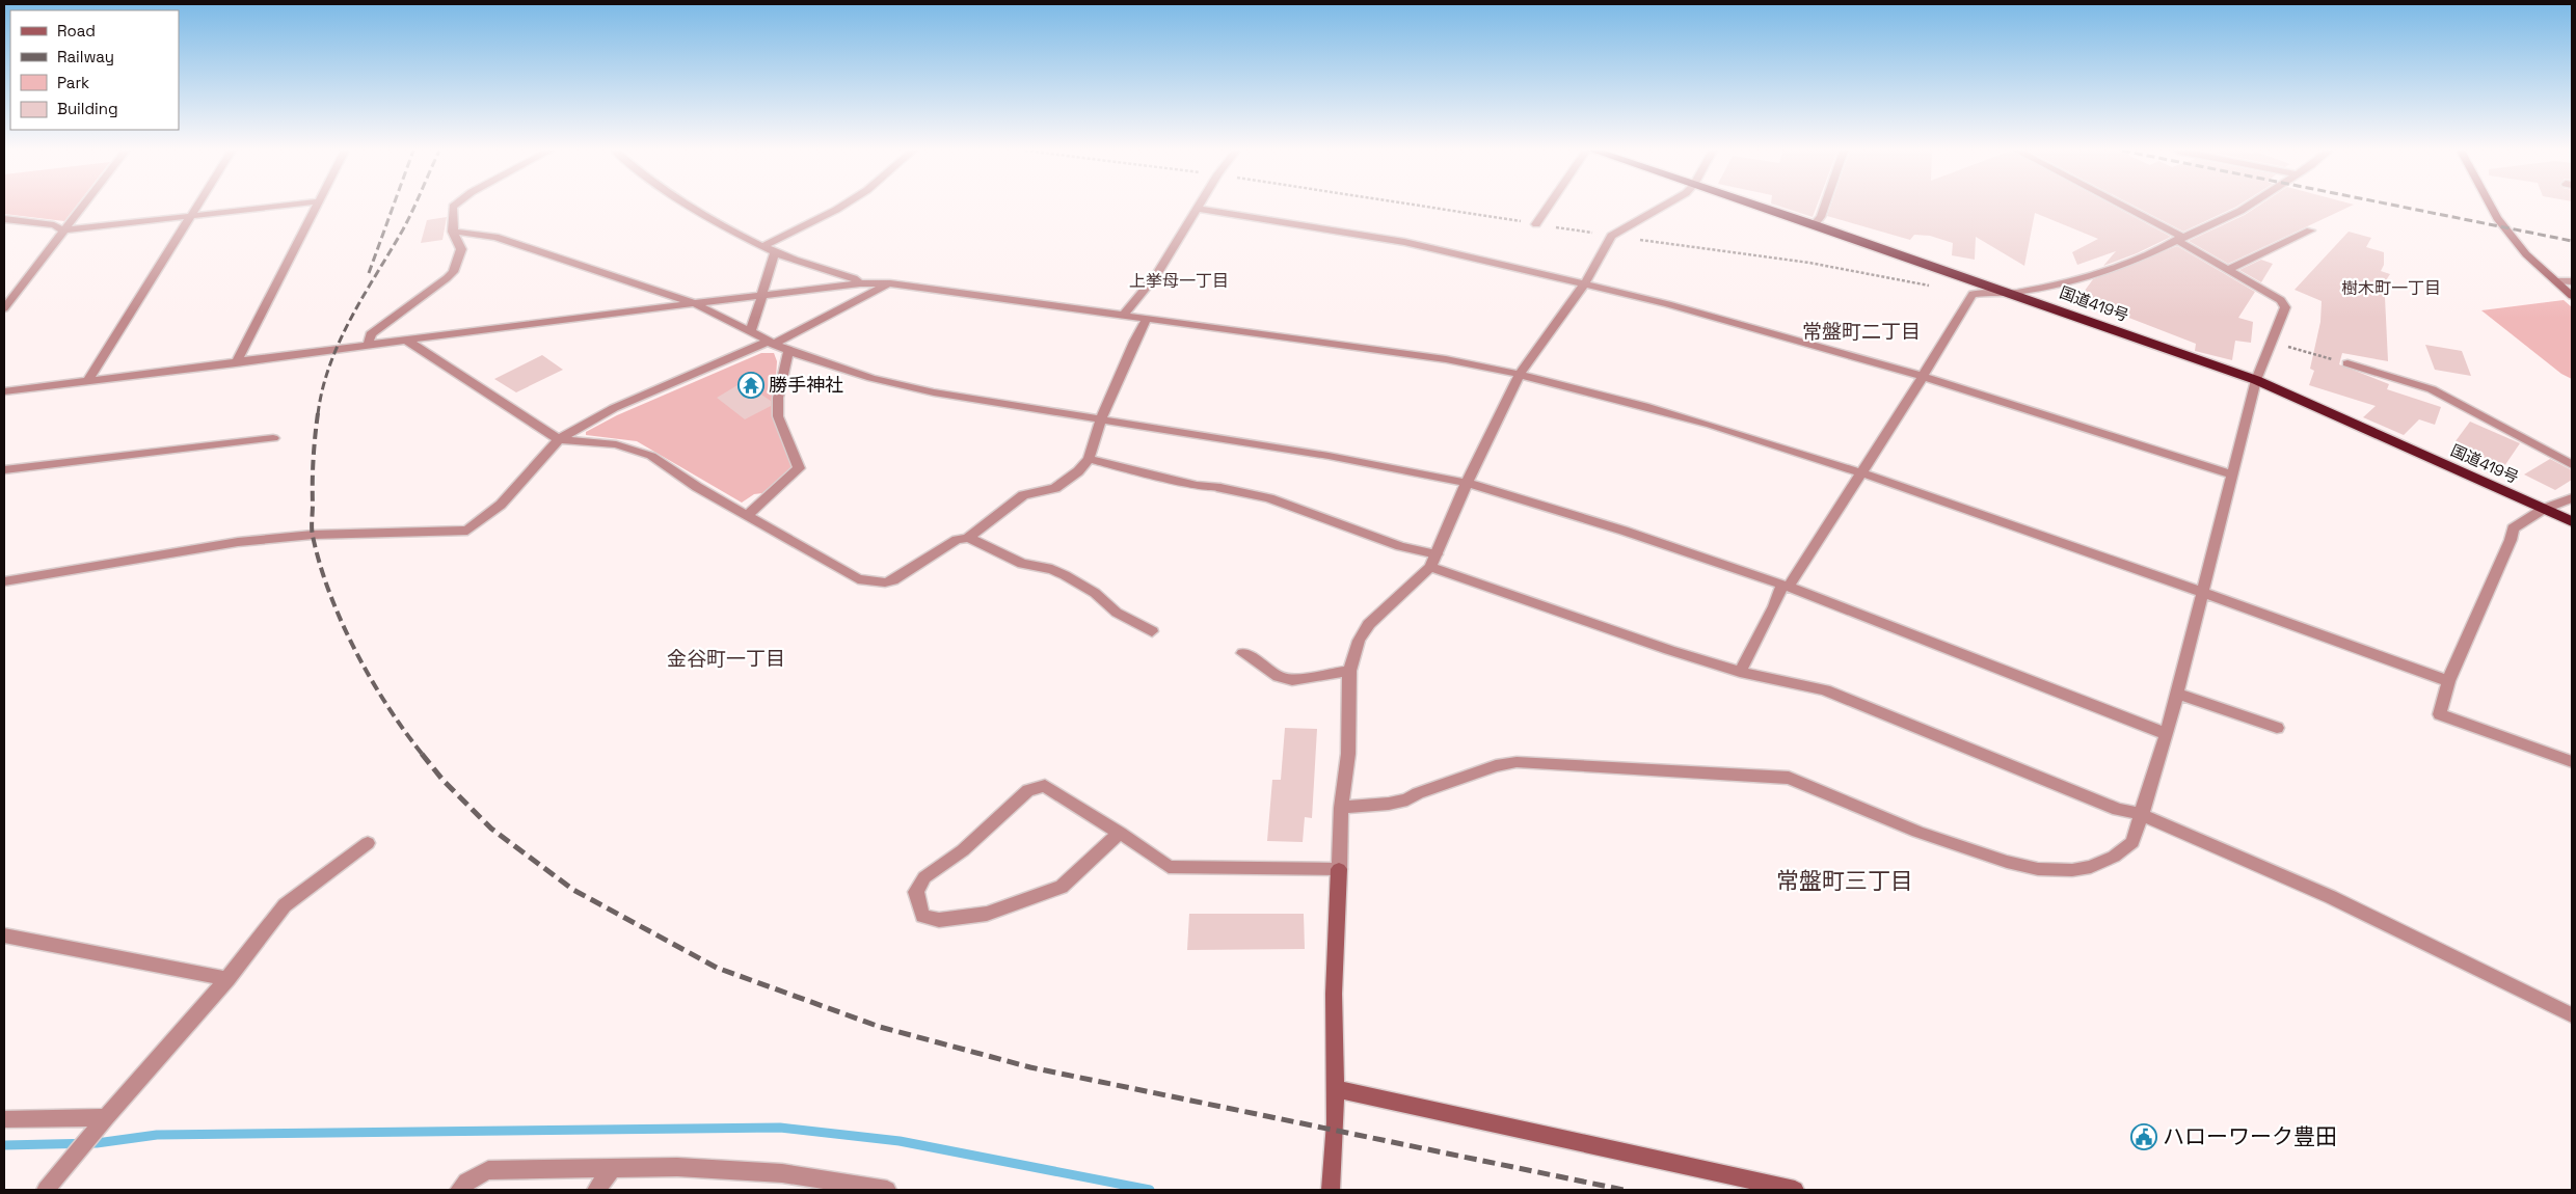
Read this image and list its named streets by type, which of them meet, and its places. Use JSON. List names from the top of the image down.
{
  "streets": {
    "highway": ["国道419号"]
  },
  "districts": [
    "上挙母一丁目",
    "樹木町一丁目",
    "常盤町二丁目",
    "金谷町一丁目",
    "常盤町三丁目"
  ],
  "places": {
    "temple": ["勝手神社"],
    "public building": ["ハローワーク豊田"]
  },
  "legend": [
    "Road",
    "Railway",
    "Park",
    "Building"
  ]
}
